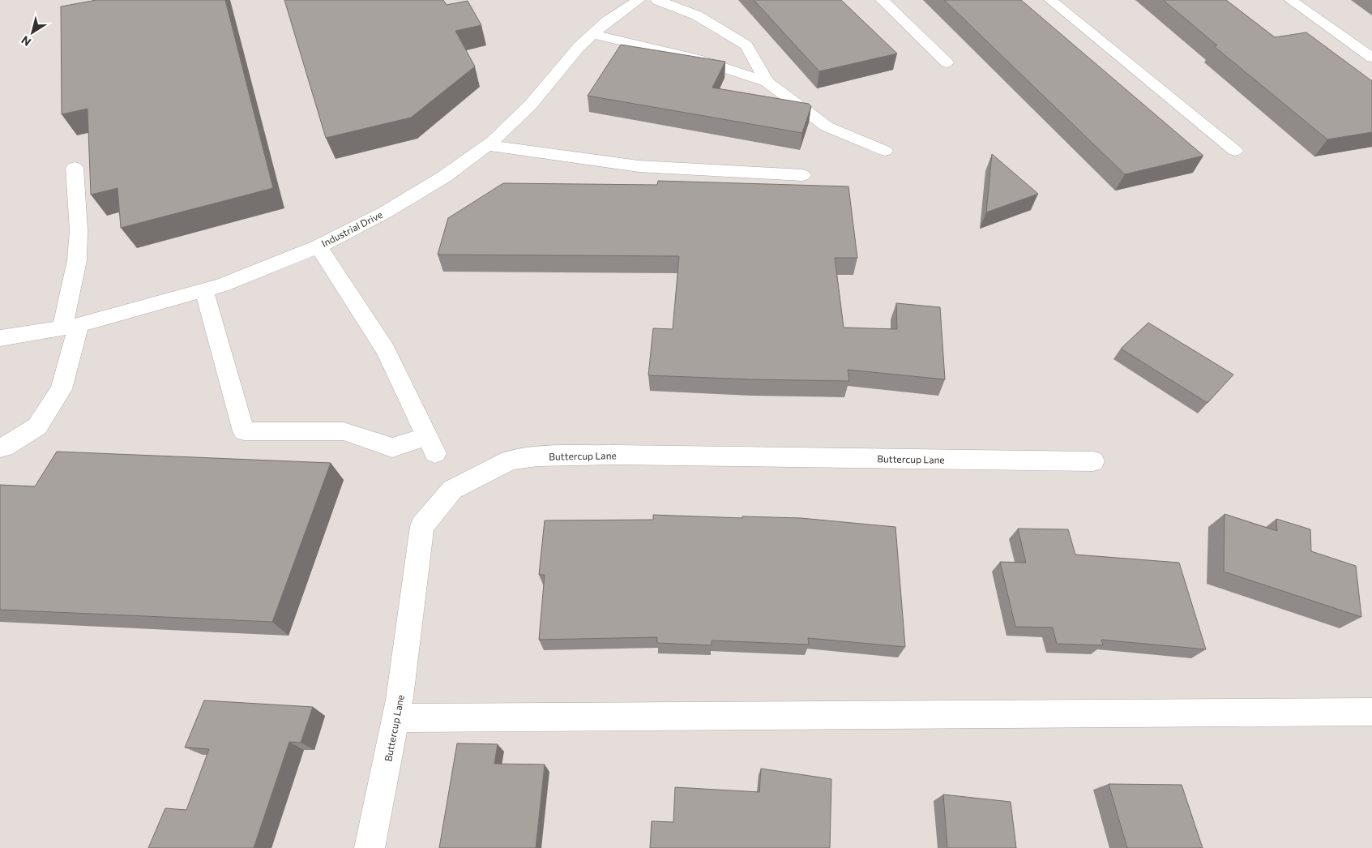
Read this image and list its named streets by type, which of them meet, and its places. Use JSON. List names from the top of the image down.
{
  "streets": {
    "street": ["Industrial Drive", "Buttercup Lane"]
  },
  "north": "bottom left"
}
